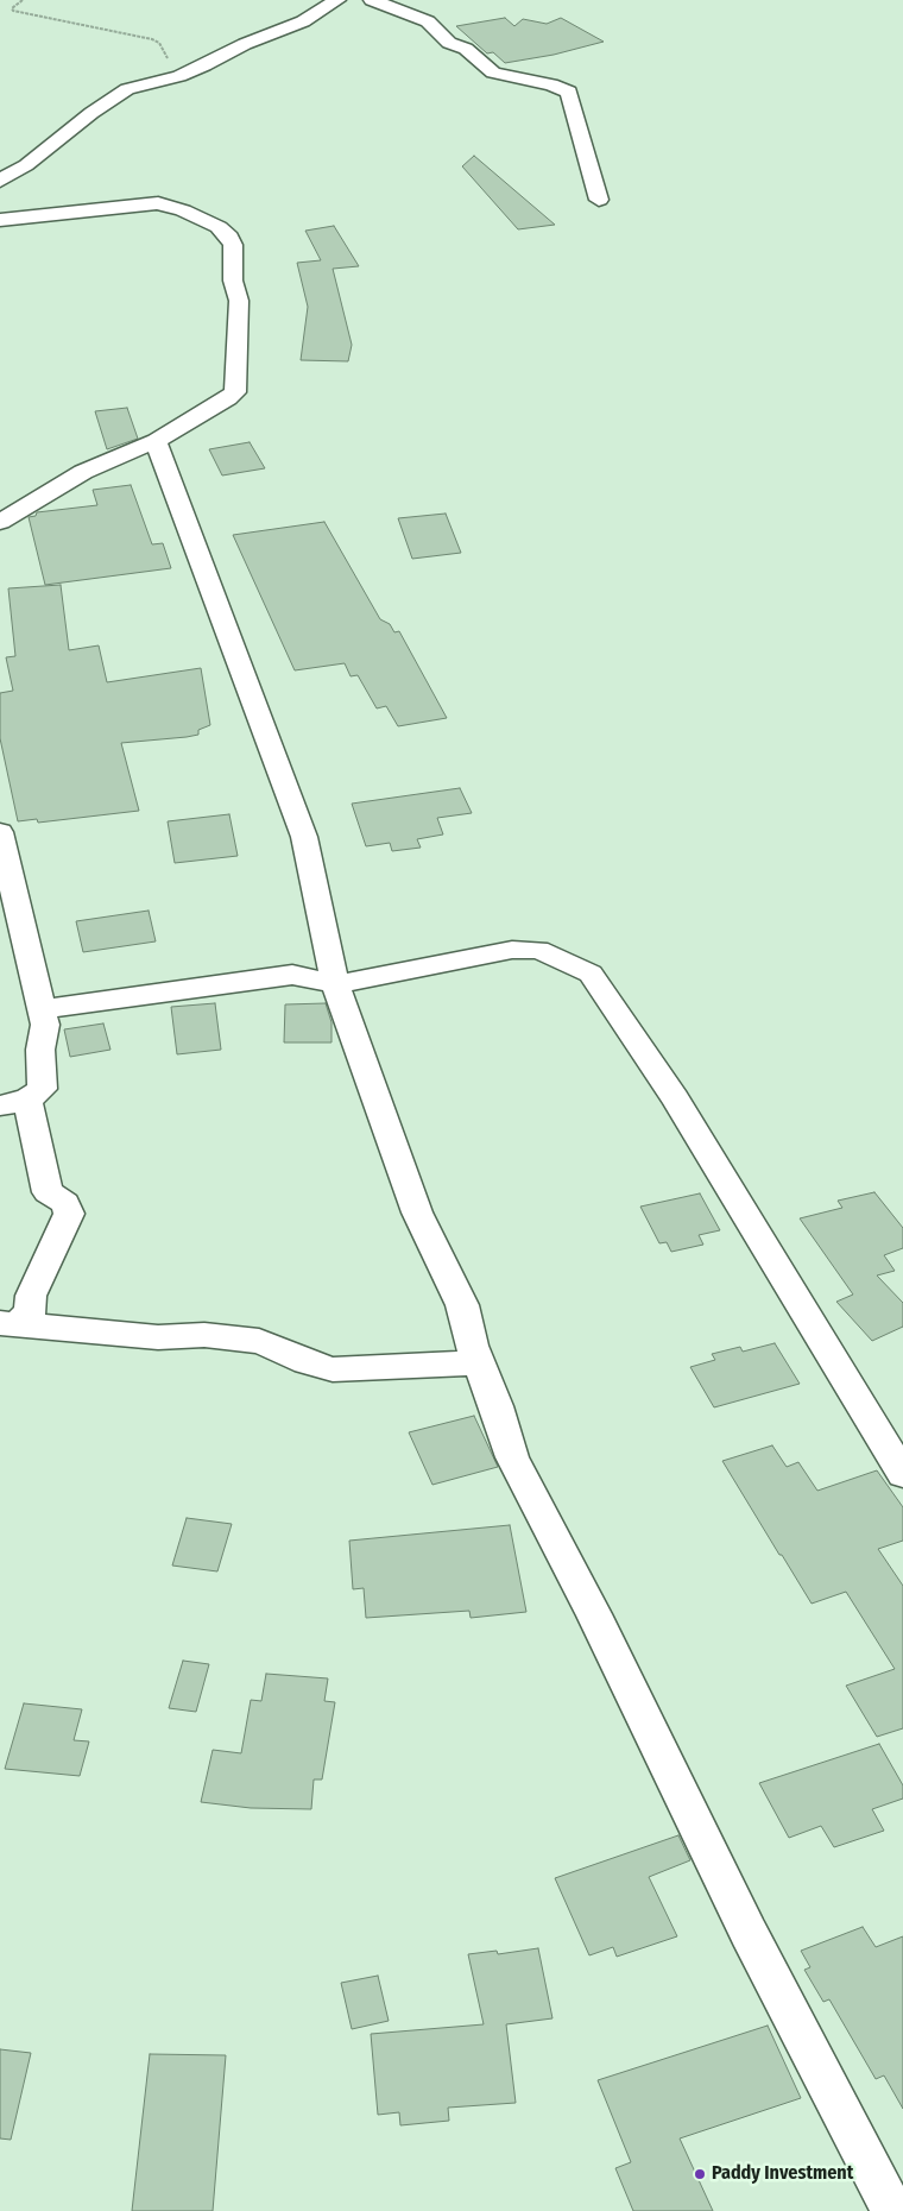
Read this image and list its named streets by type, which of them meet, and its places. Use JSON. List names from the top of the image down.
{
  "places": ["Paddy Investment"]
}
